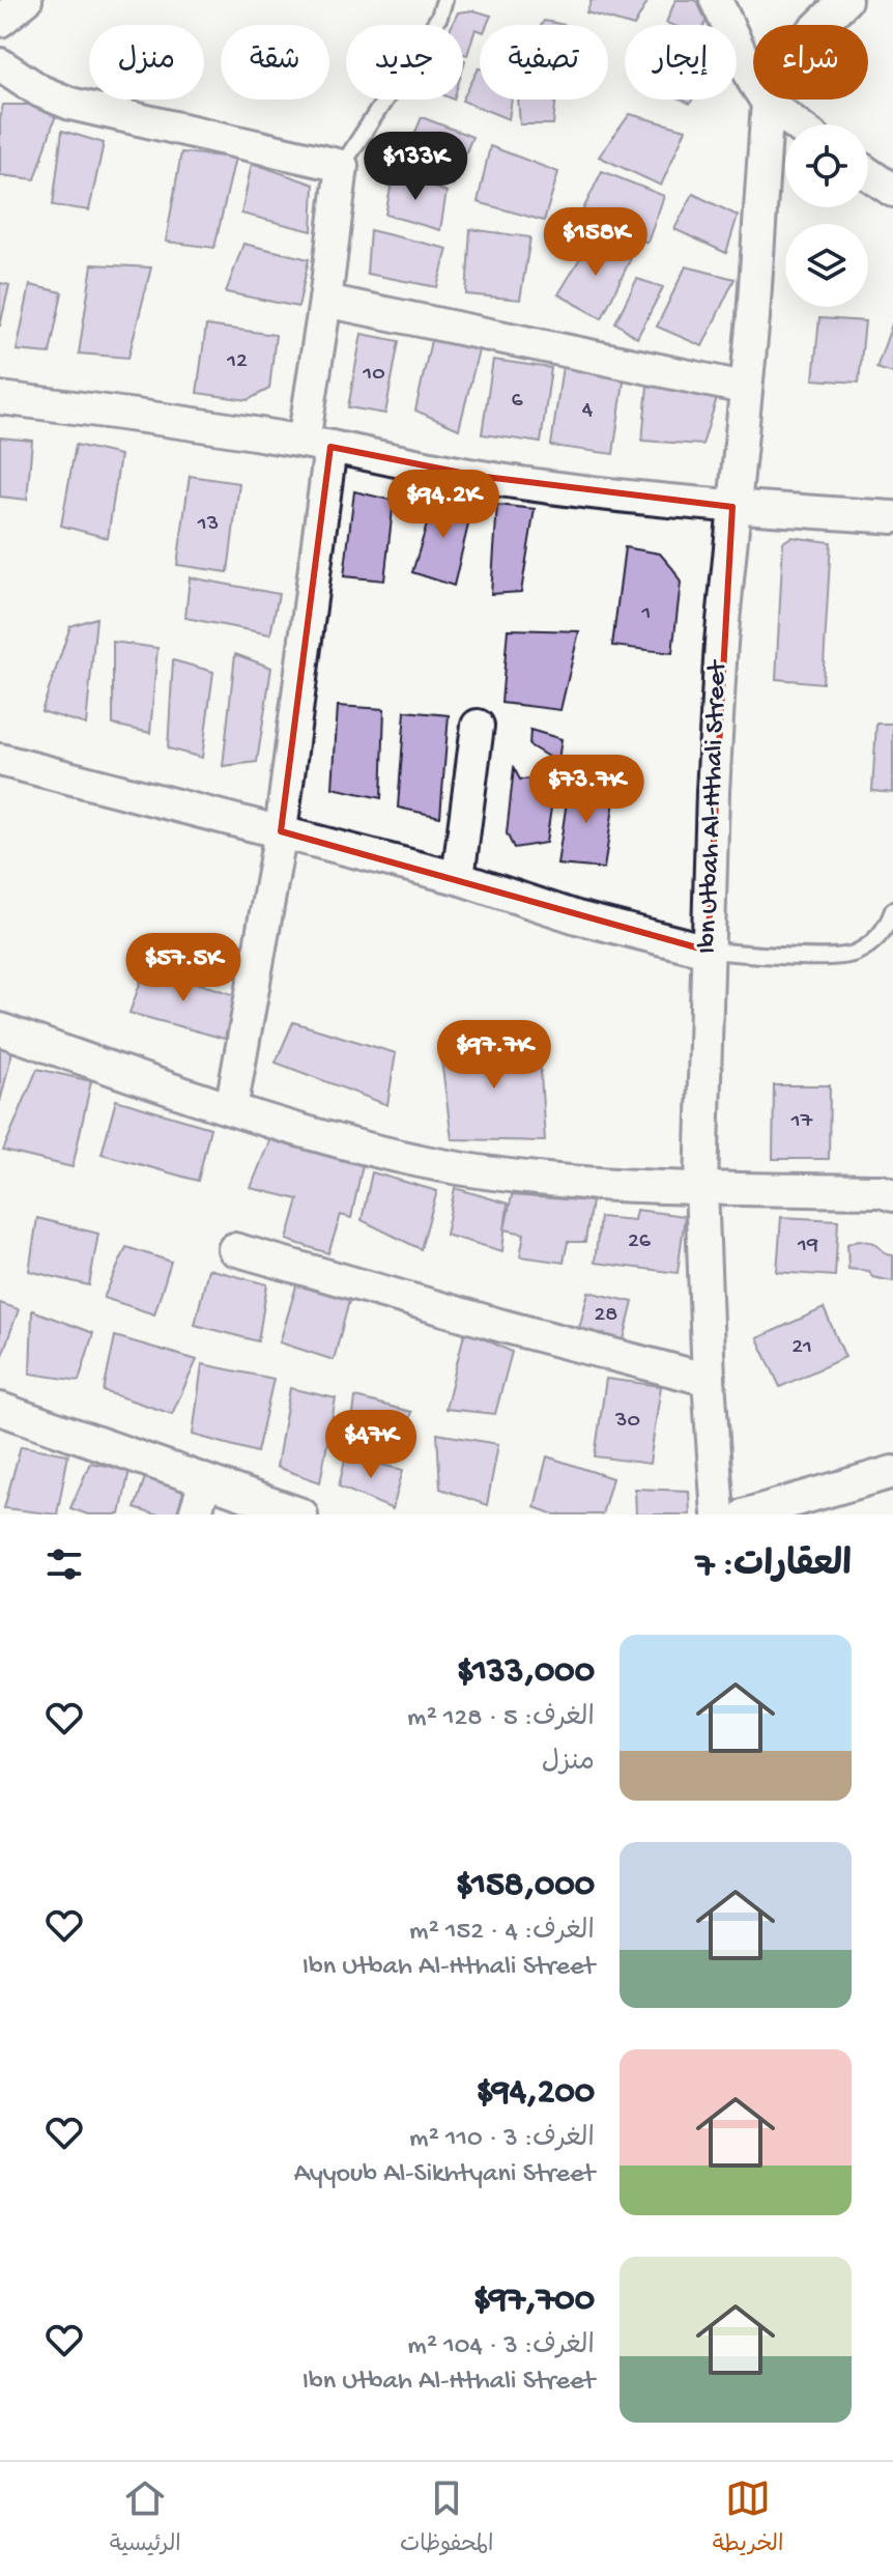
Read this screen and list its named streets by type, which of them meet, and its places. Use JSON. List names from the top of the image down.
{
  "streets": {
    "street": ["Ibn Utbah Al-Hthali Street"]
  },
  "house_numbers": [
    "12",
    "10",
    "6",
    "4",
    "13",
    "1",
    "17",
    "26",
    "19",
    "28",
    "21",
    "30"
  ],
  "page": {
    "chip": [
      "شراء",
      "إيجار",
      "تصفية",
      "جديد",
      "شقة",
      "منزل"
    ],
    "price": [
      "$133K",
      "$158K",
      "$94.2K",
      "$73.7K",
      "$57.5K",
      "$97.7K",
      "$47K"
    ],
    "heading": "العقارات: 7",
    "list": [
      {
        "name": "$133,000",
        "note": "الغرف: 5 · 128 m² · منزل"
      },
      {
        "name": "$158,000",
        "note": "الغرف: 4 · 152 m² · Ibn Utbah Al-Hthali Street"
      },
      {
        "name": "$94,200",
        "note": "الغرف: 3 · 110 m² · Ayyoub Al-Sikhtyani Street"
      },
      {
        "name": "$97,700",
        "note": "الغرف: 3 · 104 m² · Ibn Utbah Al-Hthali Street"
      }
    ],
    "tabs": ["الخريطة", "المحفوظات", "الرئيسية"]
  }
}
